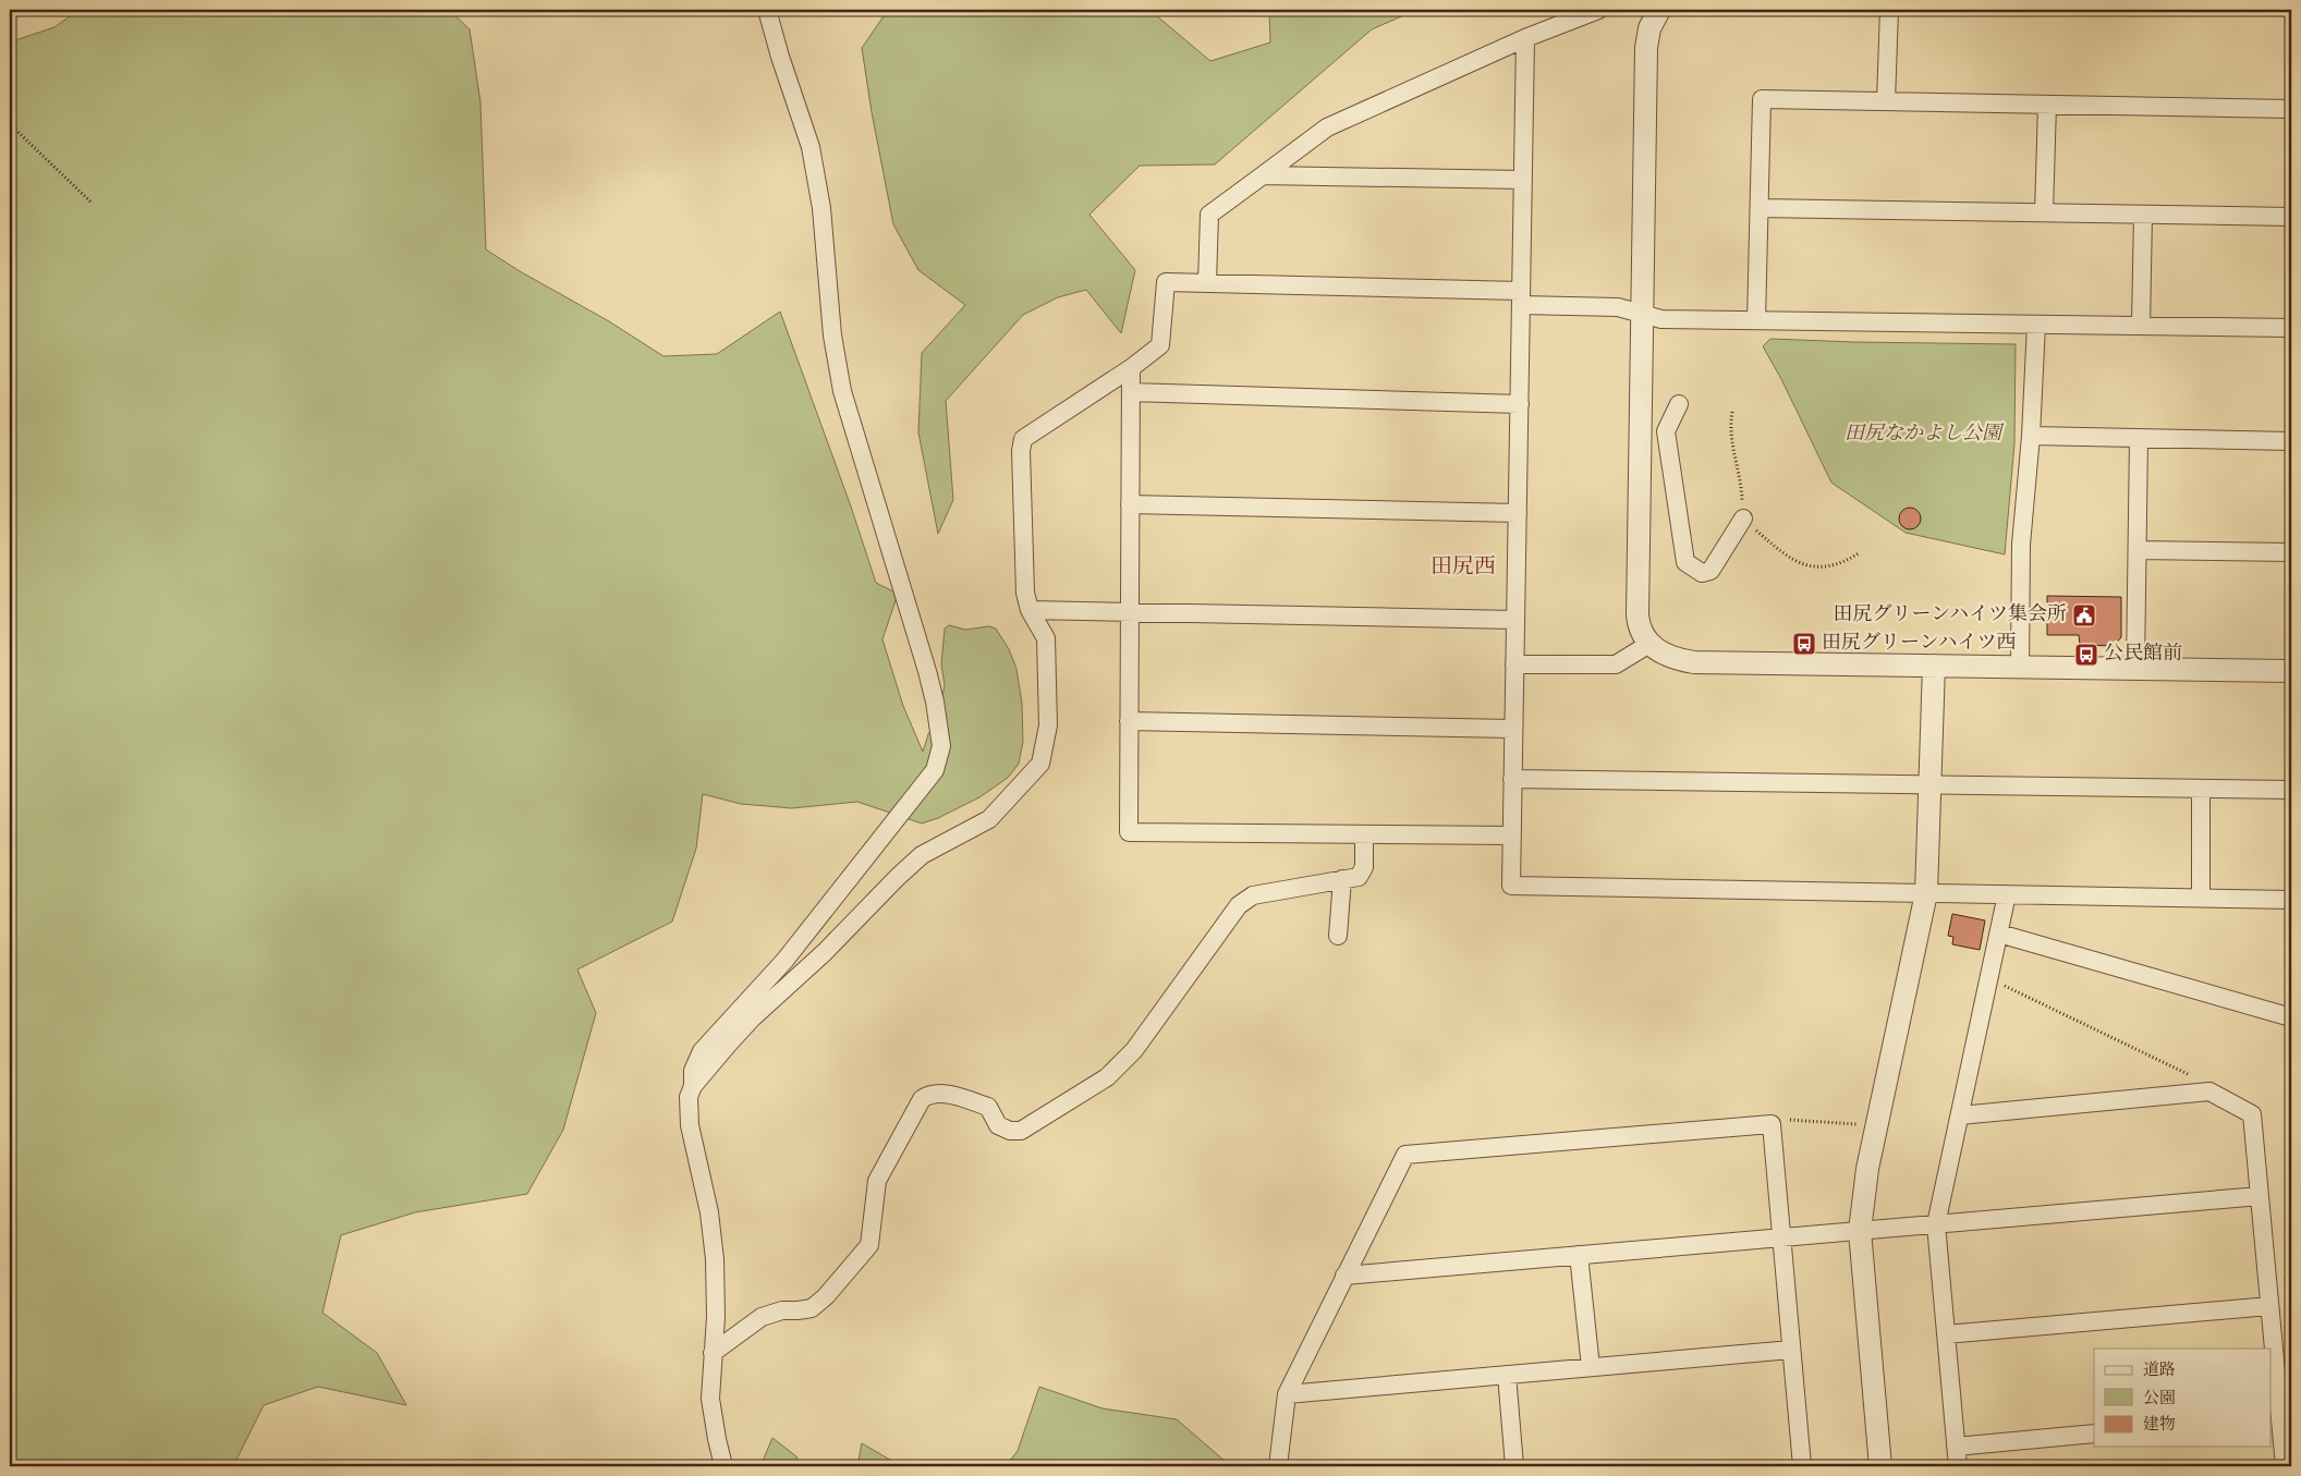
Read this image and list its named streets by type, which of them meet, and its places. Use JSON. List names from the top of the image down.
{
  "districts": ["田尻西"],
  "parks": ["田尻なかよし公園"],
  "places": {
    "public building": ["田尻グリーンハイツ集会所"],
    "bus stop": ["田尻グリーンハイツ西", "公民館前"]
  },
  "legend": ["道路", "公園", "建物"]
}
